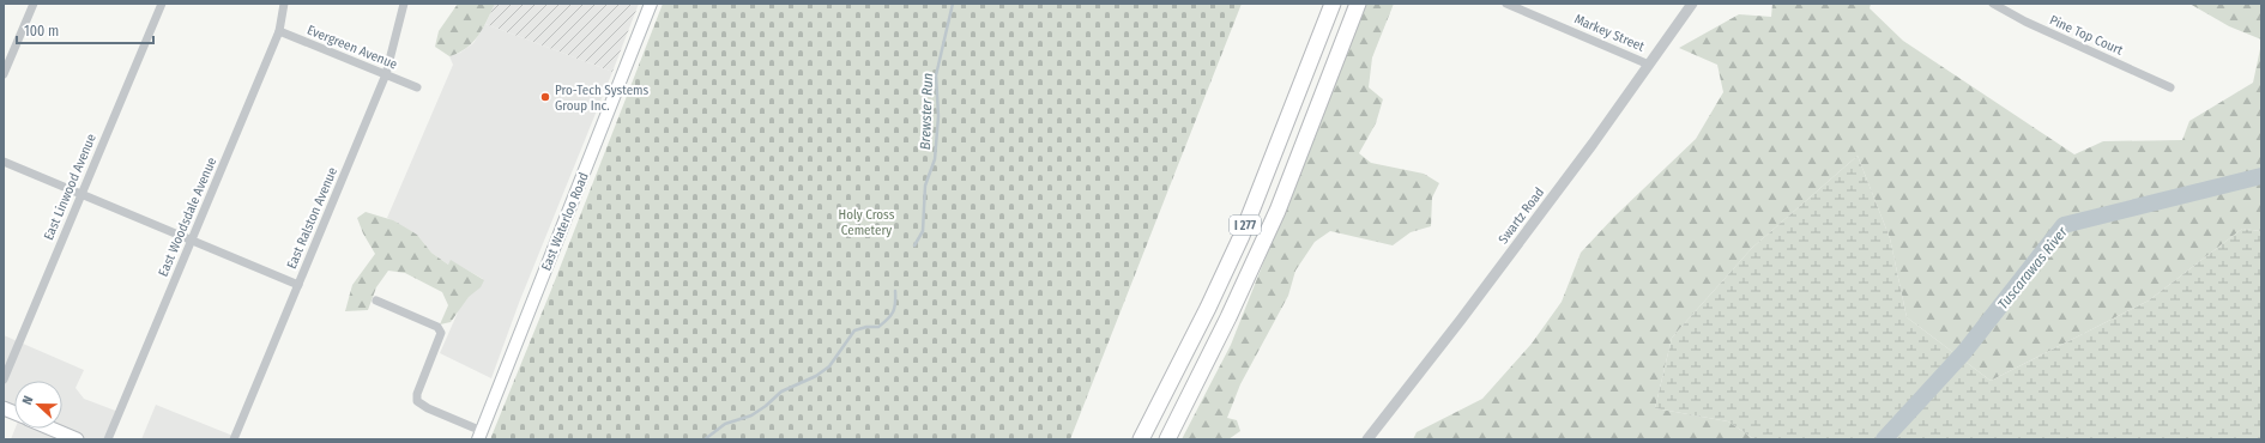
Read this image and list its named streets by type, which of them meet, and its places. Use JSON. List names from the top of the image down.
{
  "streets": {
    "highway": ["I 277"],
    "main road": ["East Waterloo Road"],
    "street": [
      "Markey Street",
      "Pine Top Court",
      "Evergreen Avenue",
      "East Linwood Avenue",
      "Swartz Road",
      "East Woodsdale Avenue",
      "East Ralston Avenue"
    ]
  },
  "crossings": [
    ["Markey Street", "Swartz Road"],
    ["Evergreen Avenue", "East Woodsdale Avenue"],
    ["Evergreen Avenue", "East Ralston Avenue"]
  ],
  "water": ["Brewster Run", "Tuscarawas River"],
  "parks": ["Holy Cross Cemetery"],
  "places": ["Pro-Tech Systems Group Inc."],
  "scale_bar": "100 m",
  "north": "left"
}
